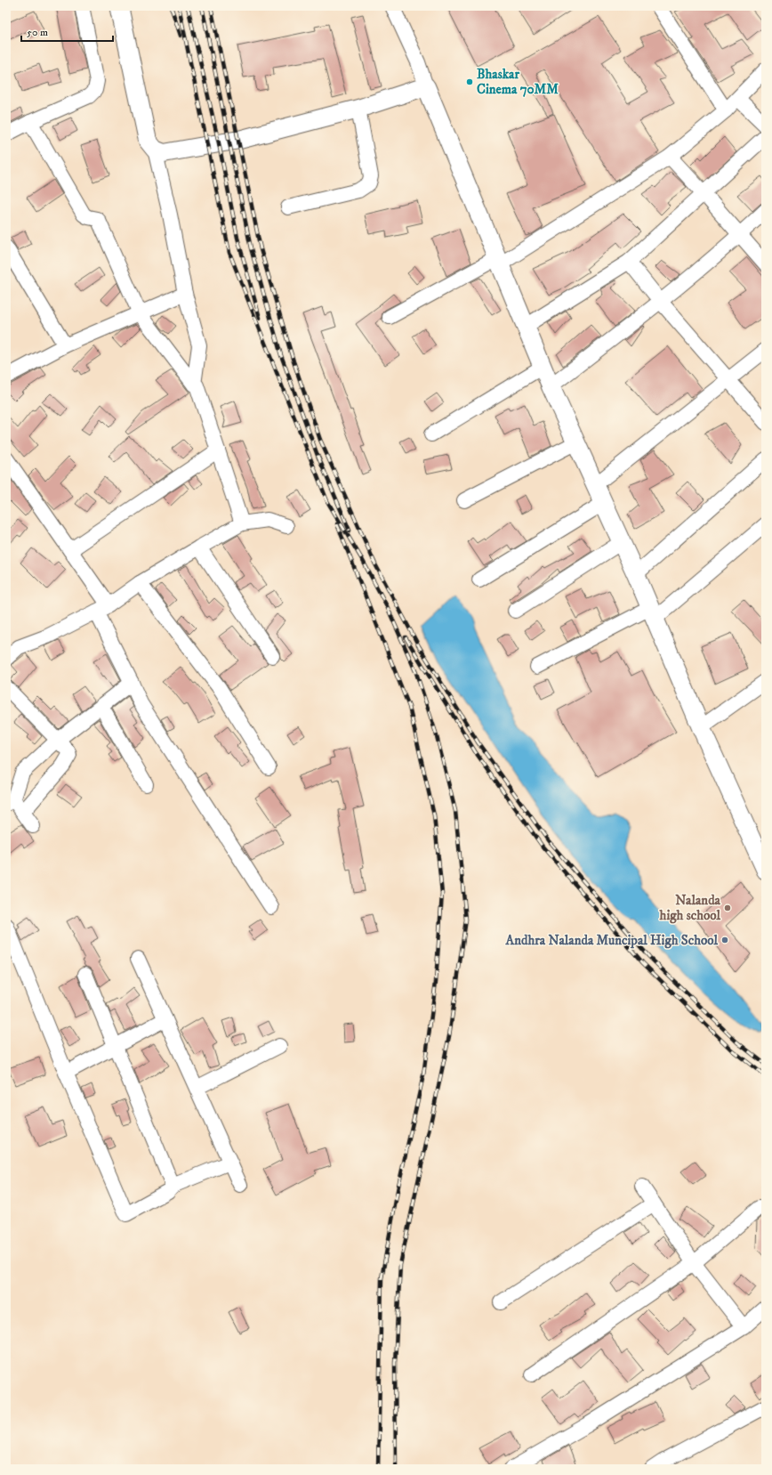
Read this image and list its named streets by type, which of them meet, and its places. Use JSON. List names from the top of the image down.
{
  "places": ["Bhaskar Cinema 70MM", "Nalanda high school", "Andhra Nalanda Muncipal High School"],
  "scale_bar": "50 m"
}
